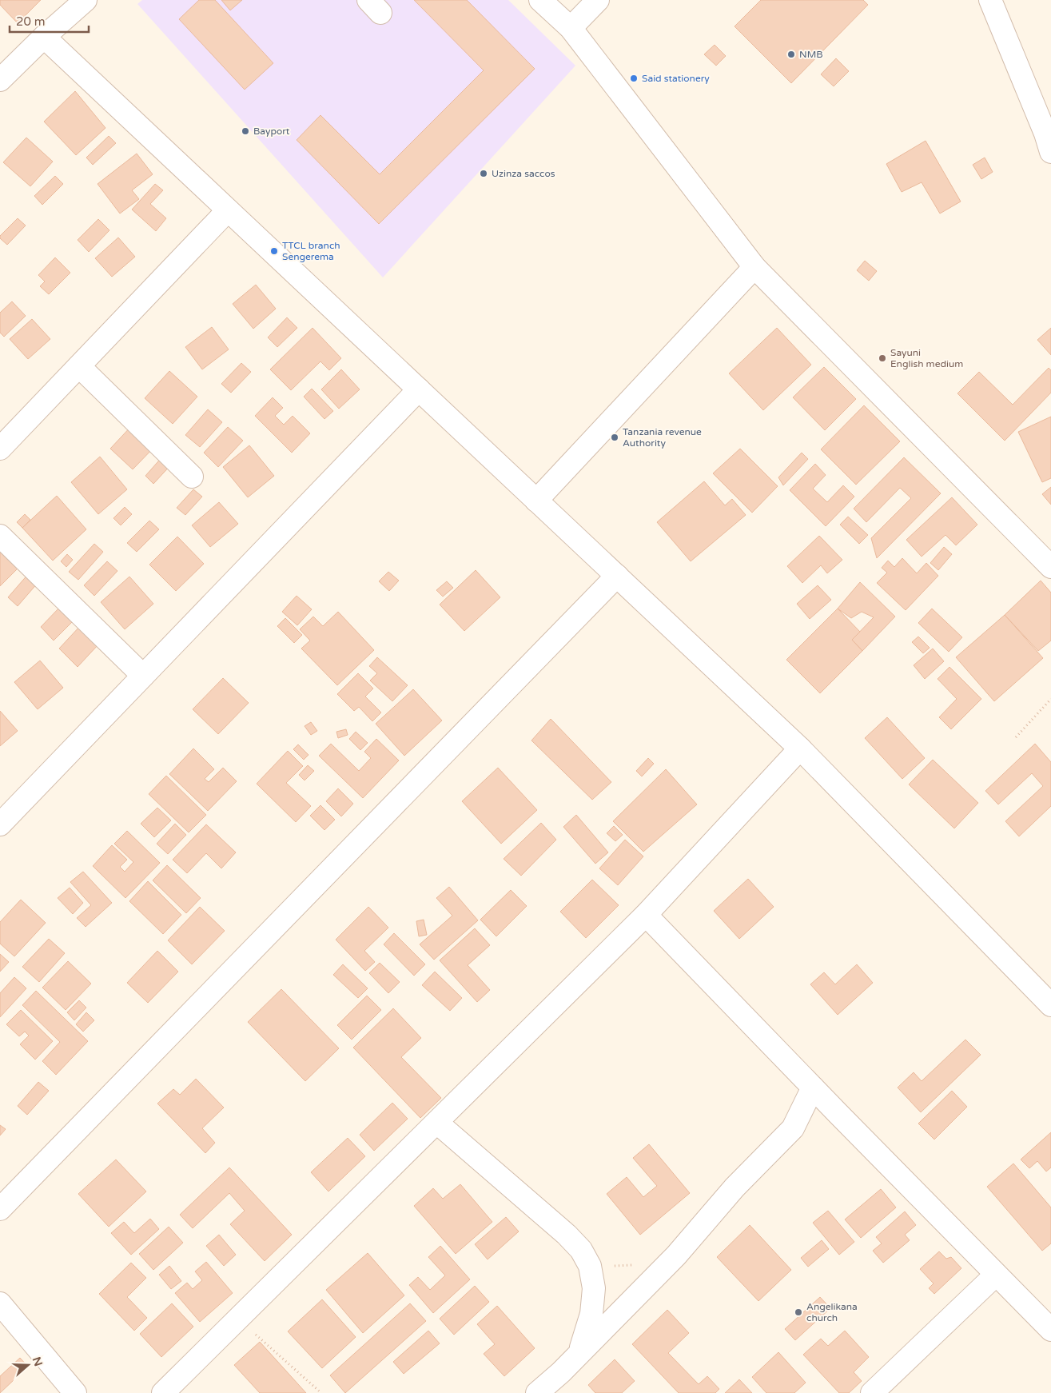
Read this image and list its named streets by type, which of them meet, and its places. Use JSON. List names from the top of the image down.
{
  "places": [
    "NMB",
    "Said stationery",
    "Bayport",
    "Uzinza saccos",
    "TTCL branch Sengerema",
    "Sayuni English medium",
    "Tanzania revenue Authority",
    "Angelikana church"
  ],
  "scale_bar": "20 m",
  "north": "right"
}
